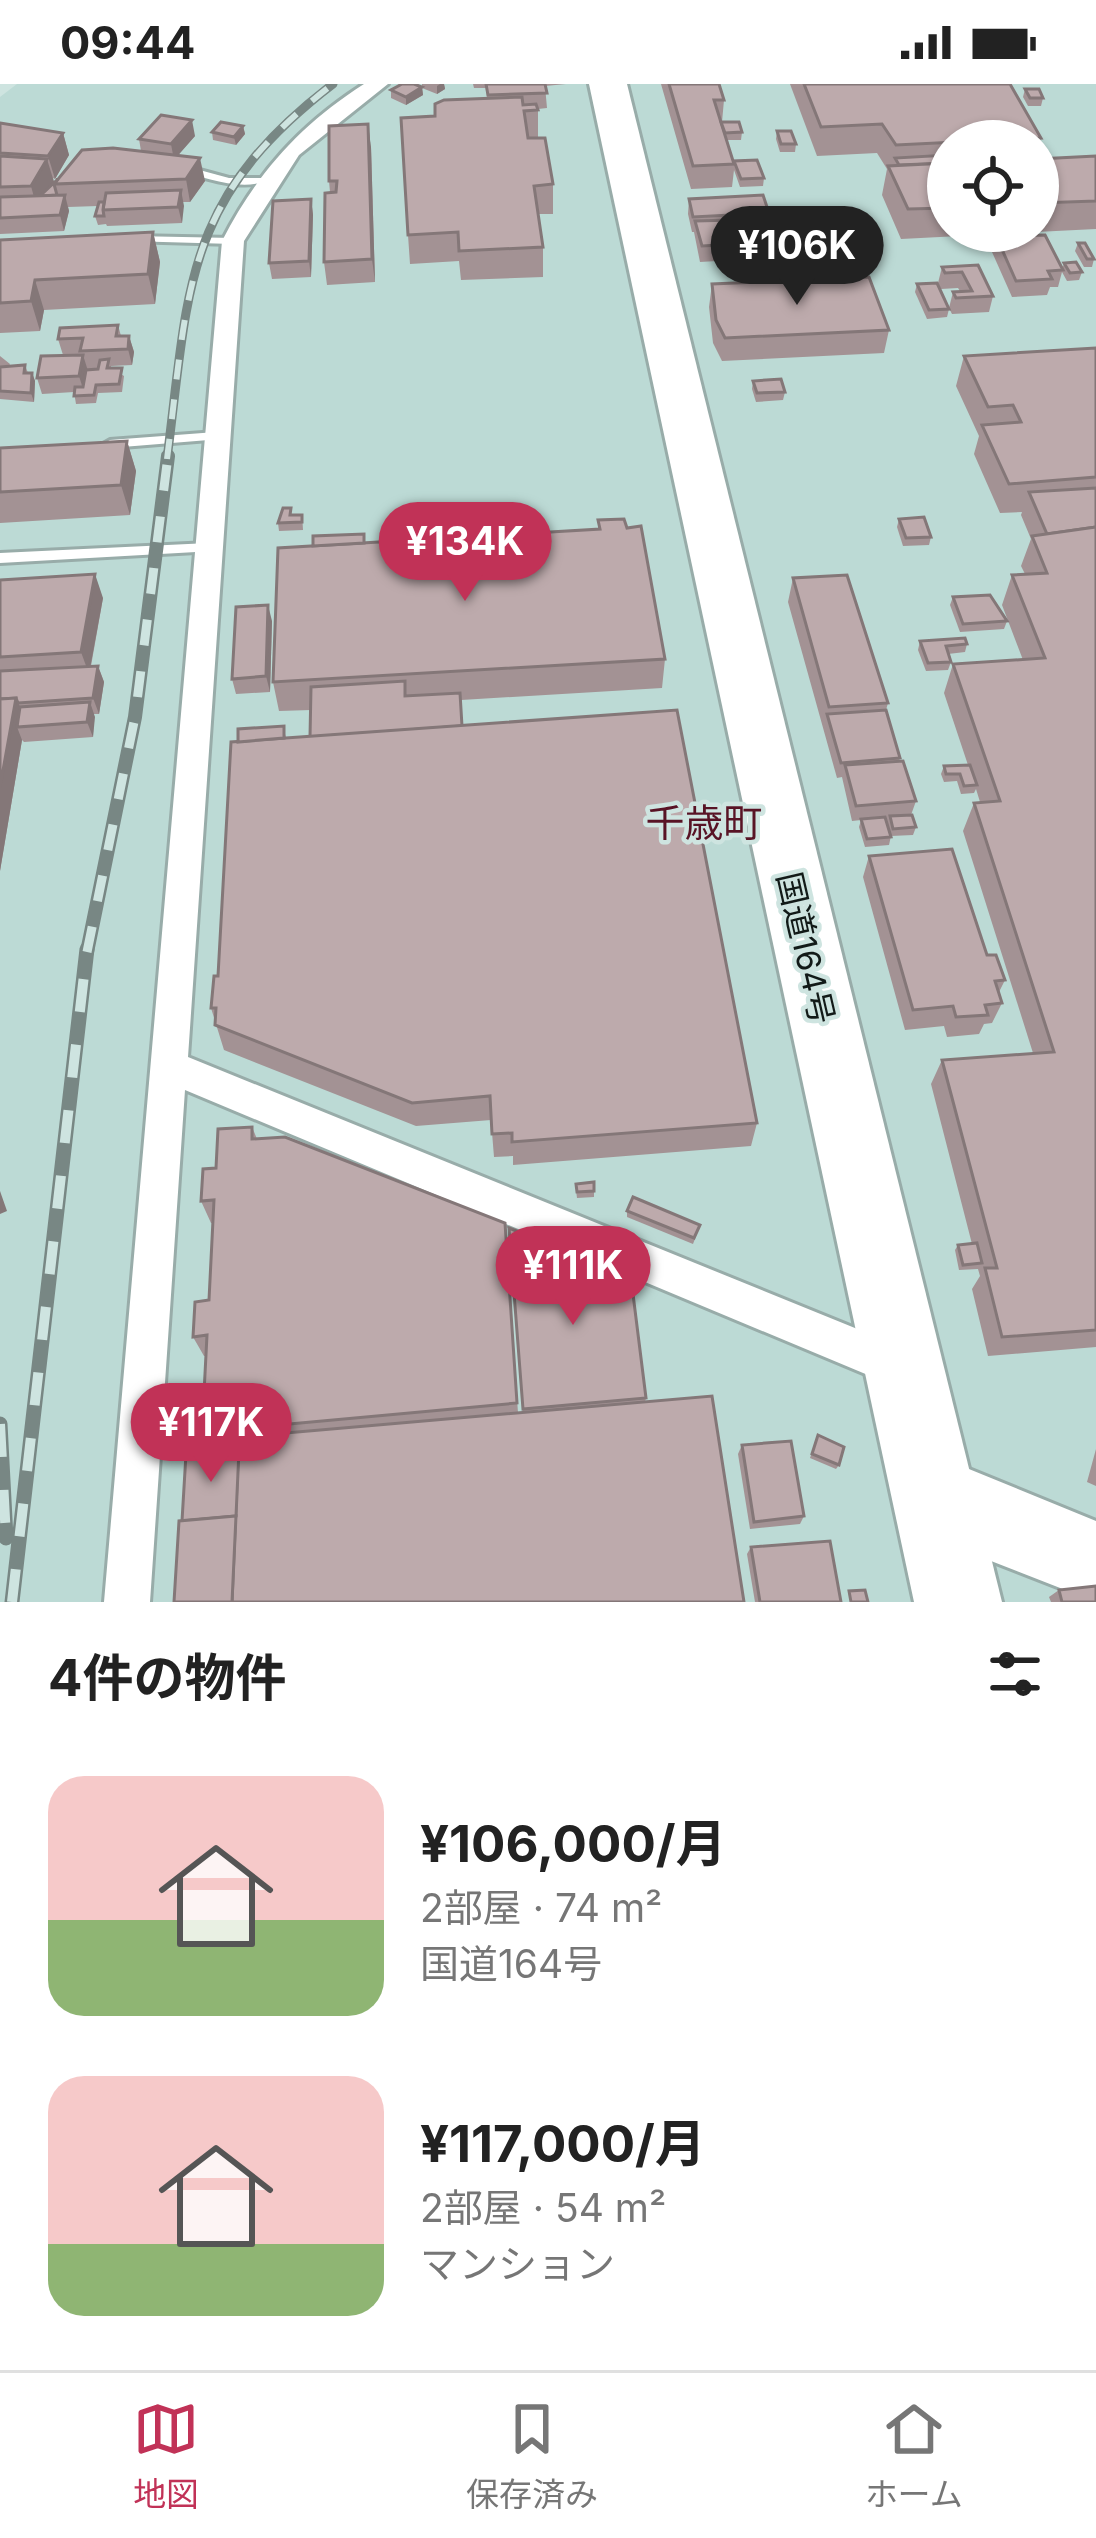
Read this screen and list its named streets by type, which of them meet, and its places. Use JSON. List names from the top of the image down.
{
  "streets": {
    "highway": ["国道164号"]
  },
  "districts": ["千歳町"],
  "page": {
    "status": "09:44",
    "price": [
      "¥106K",
      "¥134K",
      "¥111K",
      "¥117K"
    ],
    "heading": "4件の物件",
    "list": [
      {
        "name": "¥106,000/月",
        "note": "2部屋 · 74 m² · 国道164号"
      },
      {
        "name": "¥117,000/月",
        "note": "2部屋 · 54 m² · マンション"
      }
    ],
    "tabs": ["地図", "保存済み", "ホーム"]
  }
}
